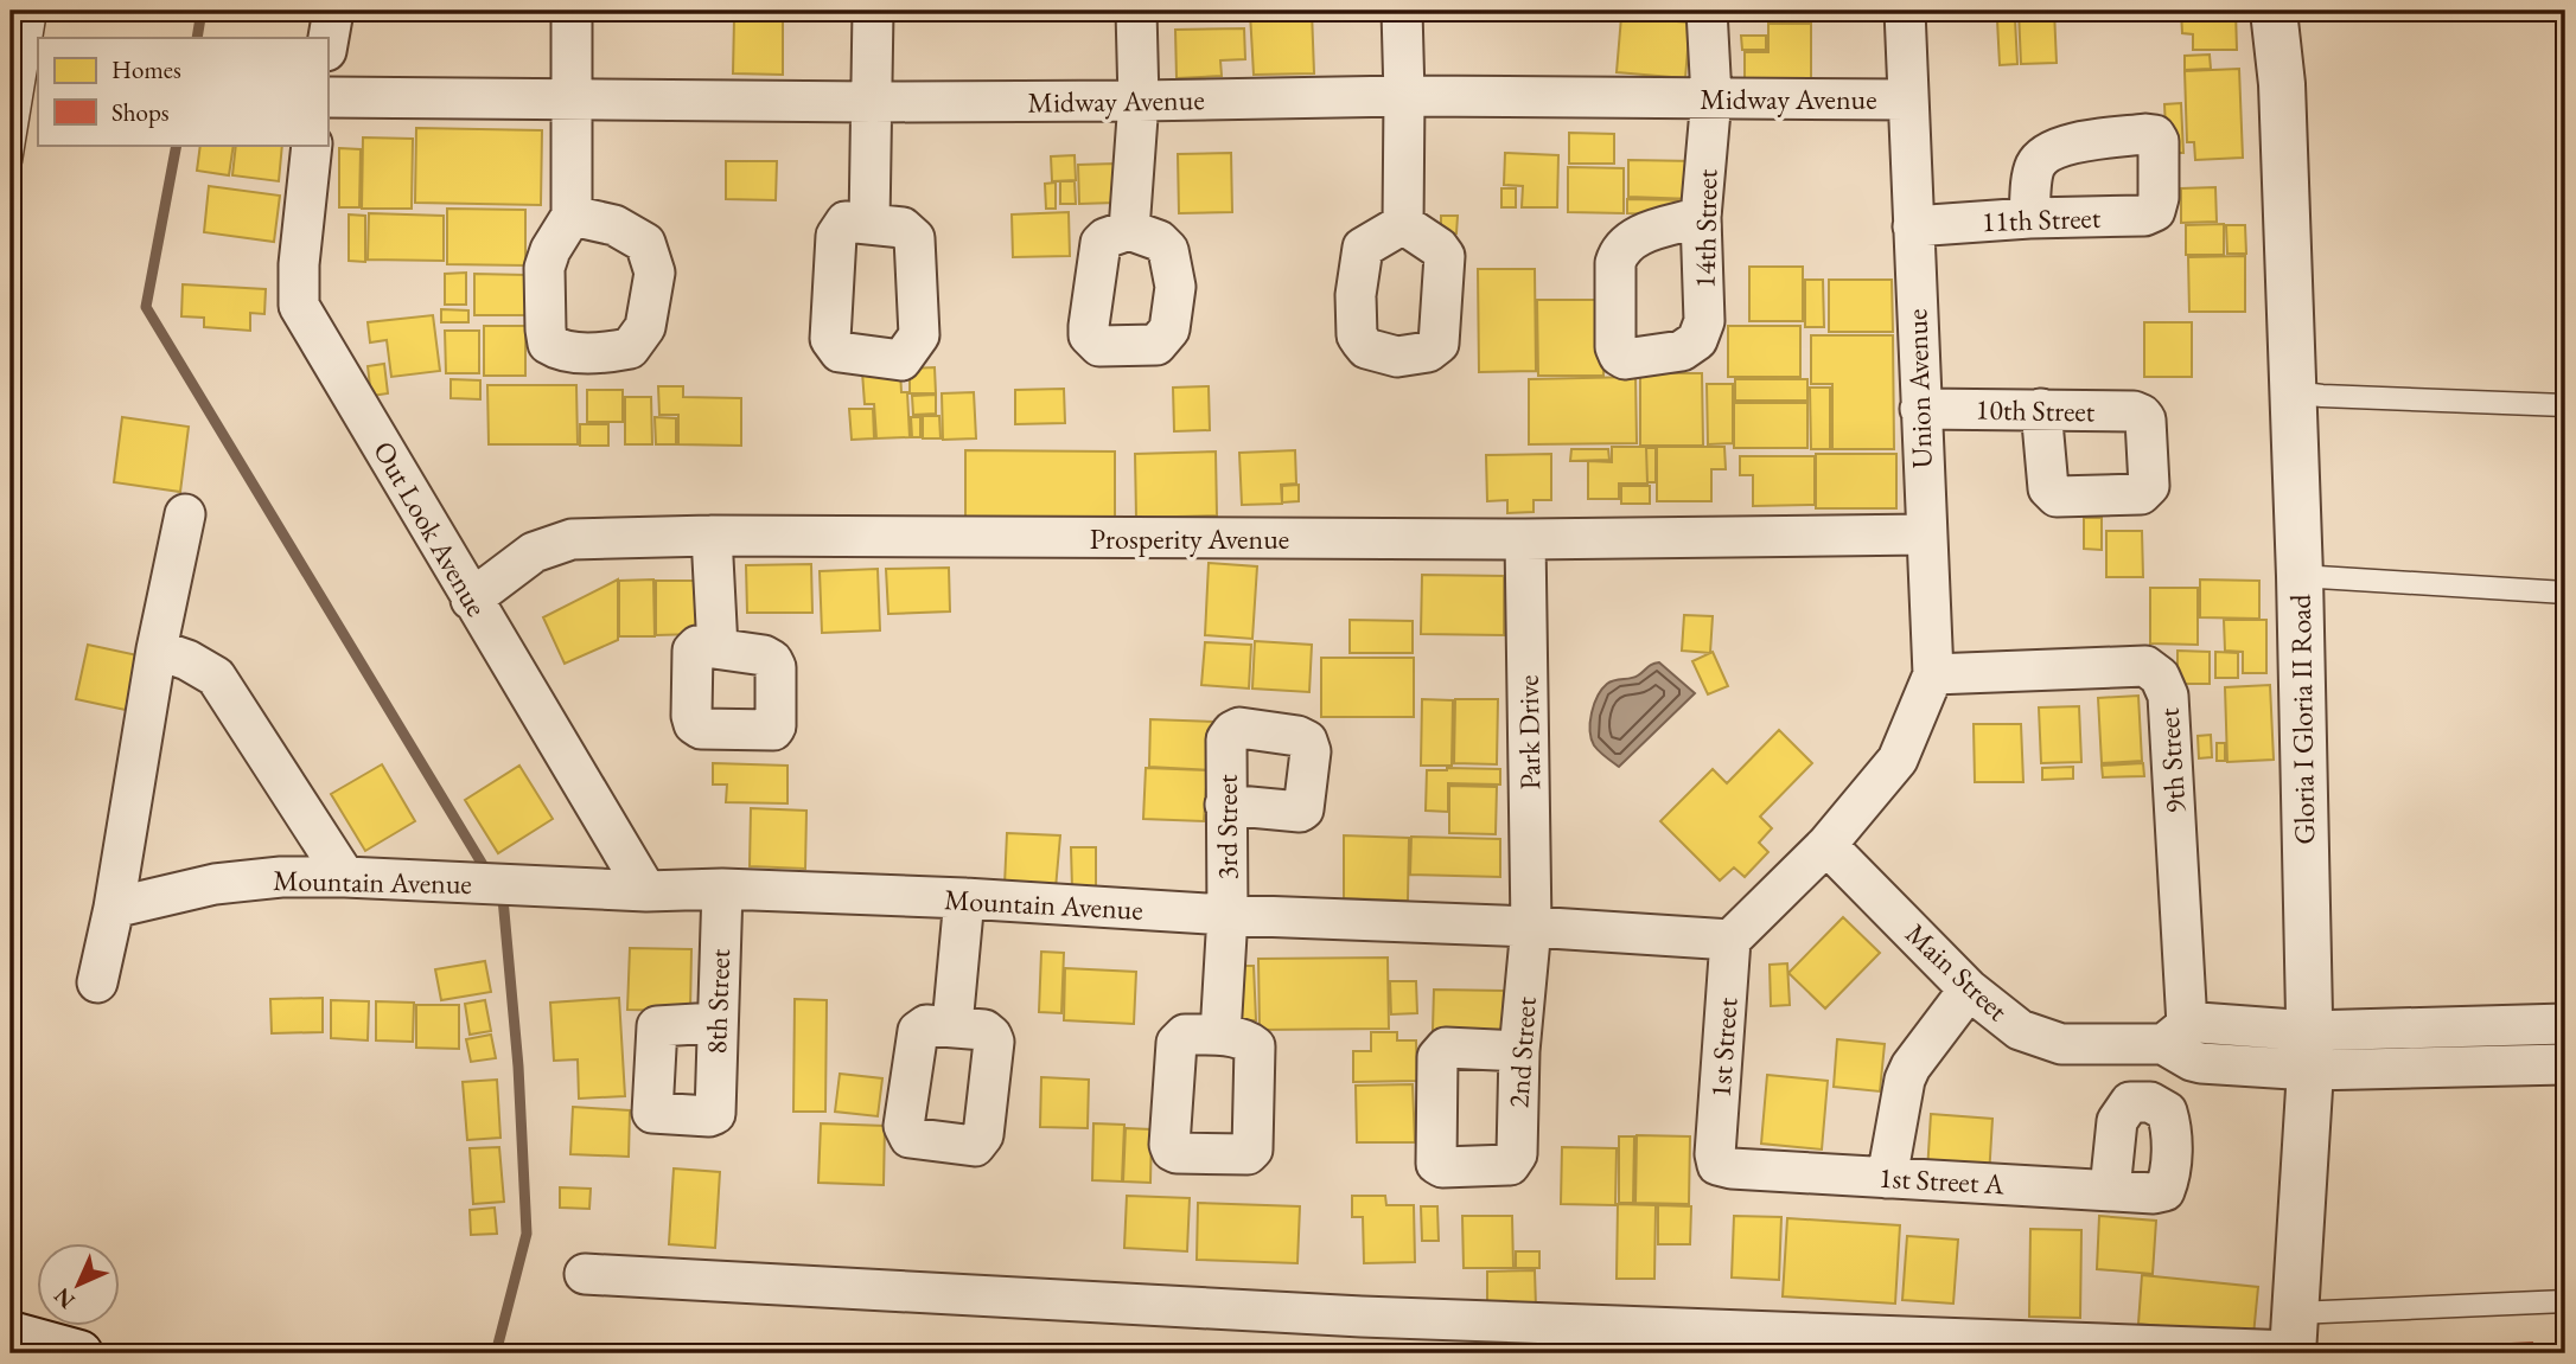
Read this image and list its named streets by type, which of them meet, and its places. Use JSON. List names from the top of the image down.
{
  "streets": {
    "street": [
      "Midway Avenue",
      "11th Street",
      "14th Street",
      "Union Avenue",
      "10th Street",
      "Out Look Avenue",
      "Prosperity Avenue",
      "Gloria I Gloria II Road",
      "Park Drive",
      "9th Street",
      "3rd Street",
      "Mountain Avenue",
      "Main Street",
      "8th Street",
      "1st Street",
      "2nd Street",
      "1st Street A"
    ]
  },
  "crossings": [
    ["Midway Avenue", "14th Street"],
    ["Midway Avenue", "Union Avenue"],
    ["11th Street", "Union Avenue"],
    ["Union Avenue", "10th Street"],
    ["Union Avenue", "Prosperity Avenue"],
    ["Union Avenue", "9th Street"],
    ["Union Avenue", "Main Street"],
    ["Out Look Avenue", "Prosperity Avenue"],
    ["Out Look Avenue", "Mountain Avenue"],
    ["Prosperity Avenue", "Park Drive"],
    ["Gloria I Gloria II Road", "Main Street"],
    ["Park Drive", "Mountain Avenue"],
    ["Park Drive", "2nd Street"],
    ["9th Street", "Main Street"],
    ["3rd Street", "Mountain Avenue"],
    ["Mountain Avenue", "8th Street"],
    ["Mountain Avenue", "1st Street"],
    ["Mountain Avenue", "2nd Street"],
    ["1st Street", "1st Street A"]
  ],
  "legend": ["Homes", "Shops"],
  "north": "bottom left"
}
